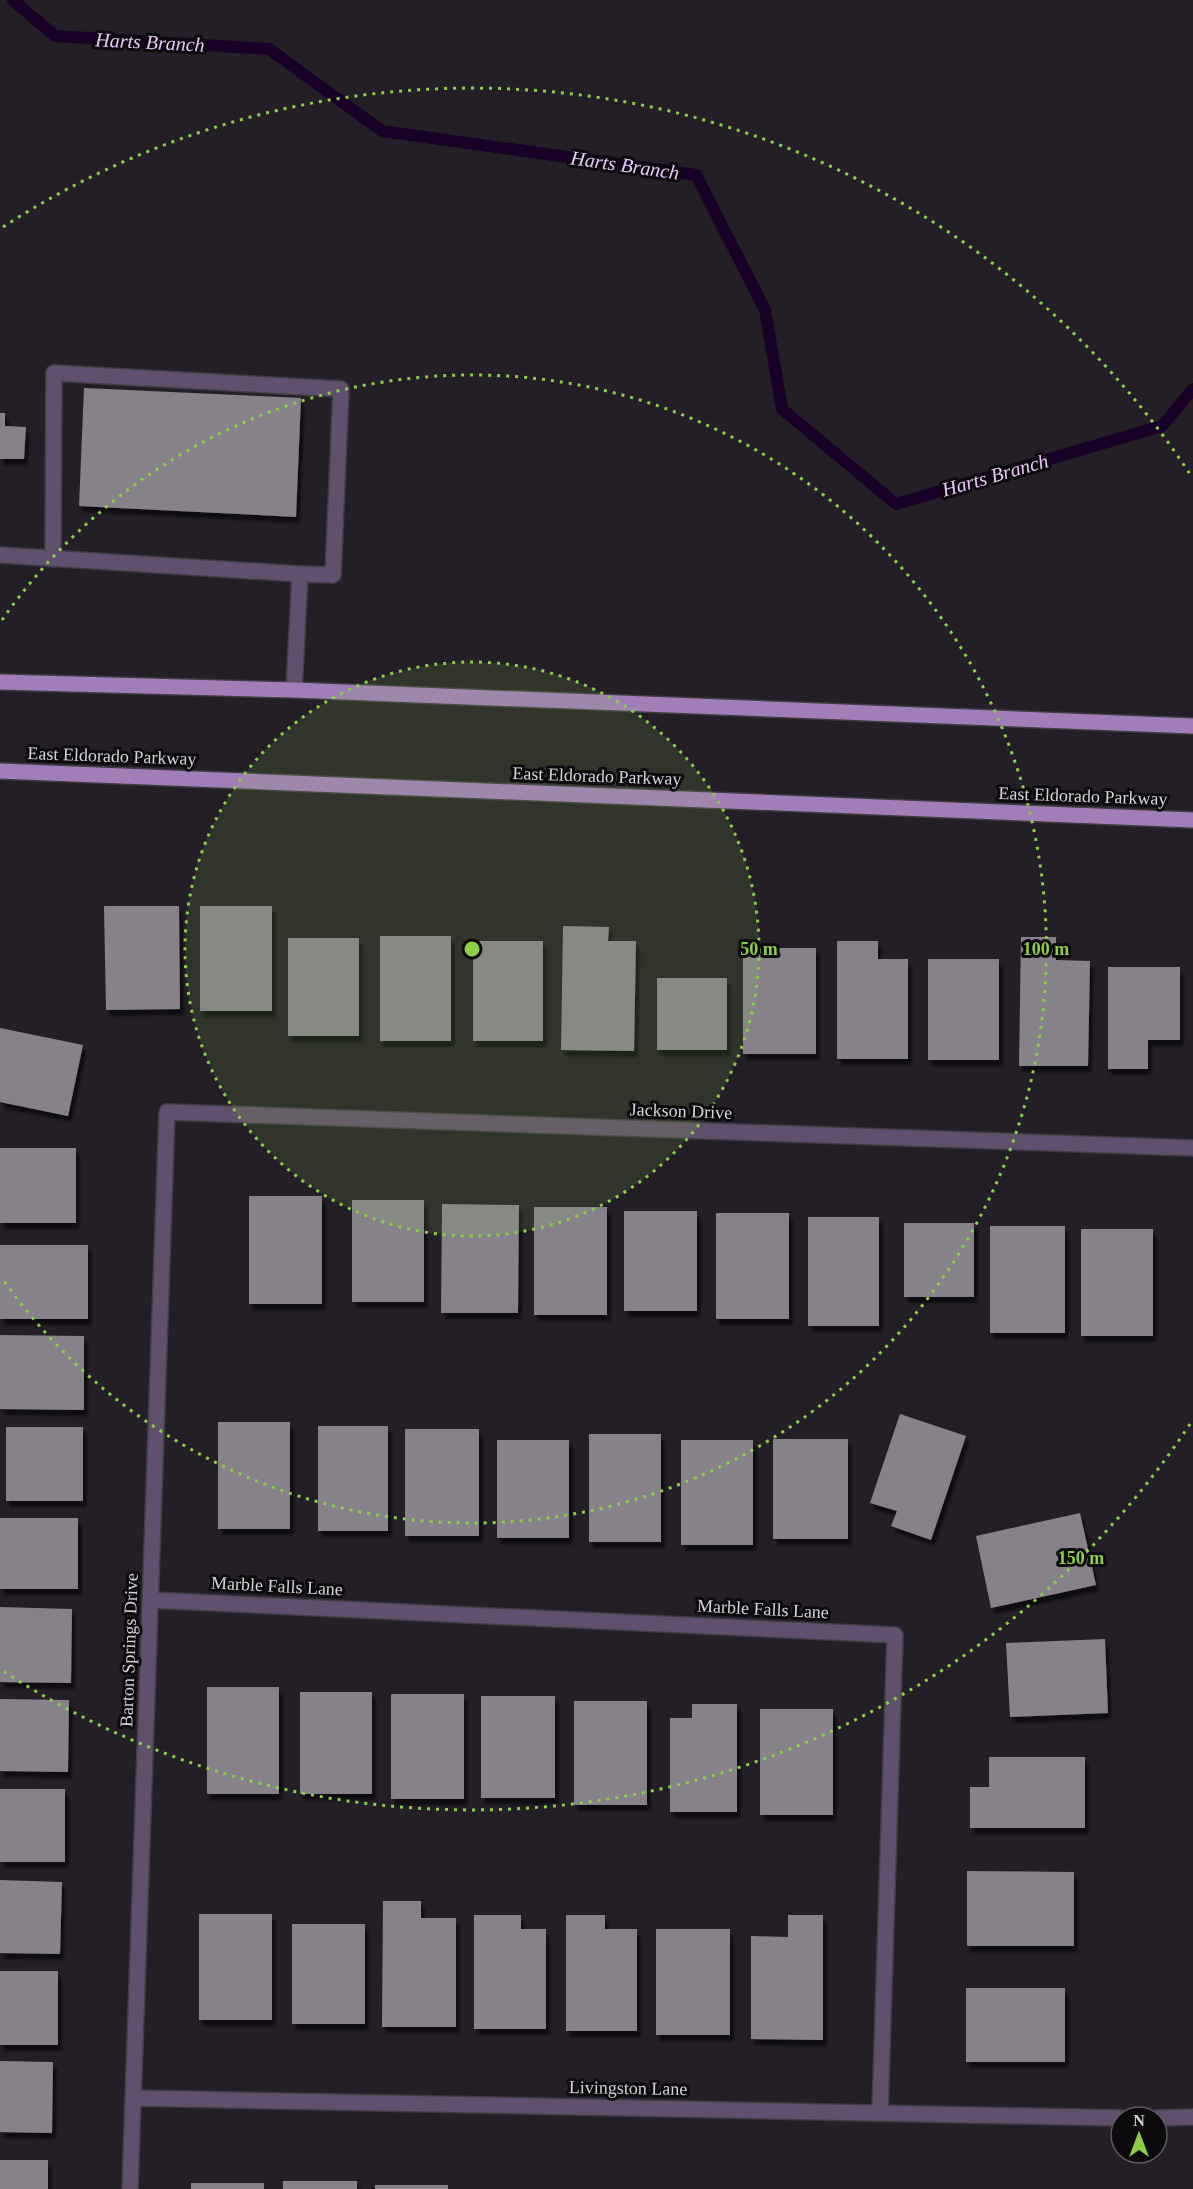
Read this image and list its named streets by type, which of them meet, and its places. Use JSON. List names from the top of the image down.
{
  "streets": {
    "main road": ["East Eldorado Parkway"],
    "street": [
      "Jackson Drive",
      "Marble Falls Lane",
      "Barton Springs Drive",
      "Livingston Lane"
    ]
  },
  "crossings": [
    ["Jackson Drive", "Barton Springs Drive"],
    ["Marble Falls Lane", "Barton Springs Drive"],
    ["Marble Falls Lane", "Livingston Lane"],
    ["Barton Springs Drive", "Livingston Lane"]
  ],
  "water": ["Harts Branch"],
  "north": "top",
  "rings": ["50 m", "100 m", "150 m"]
}
